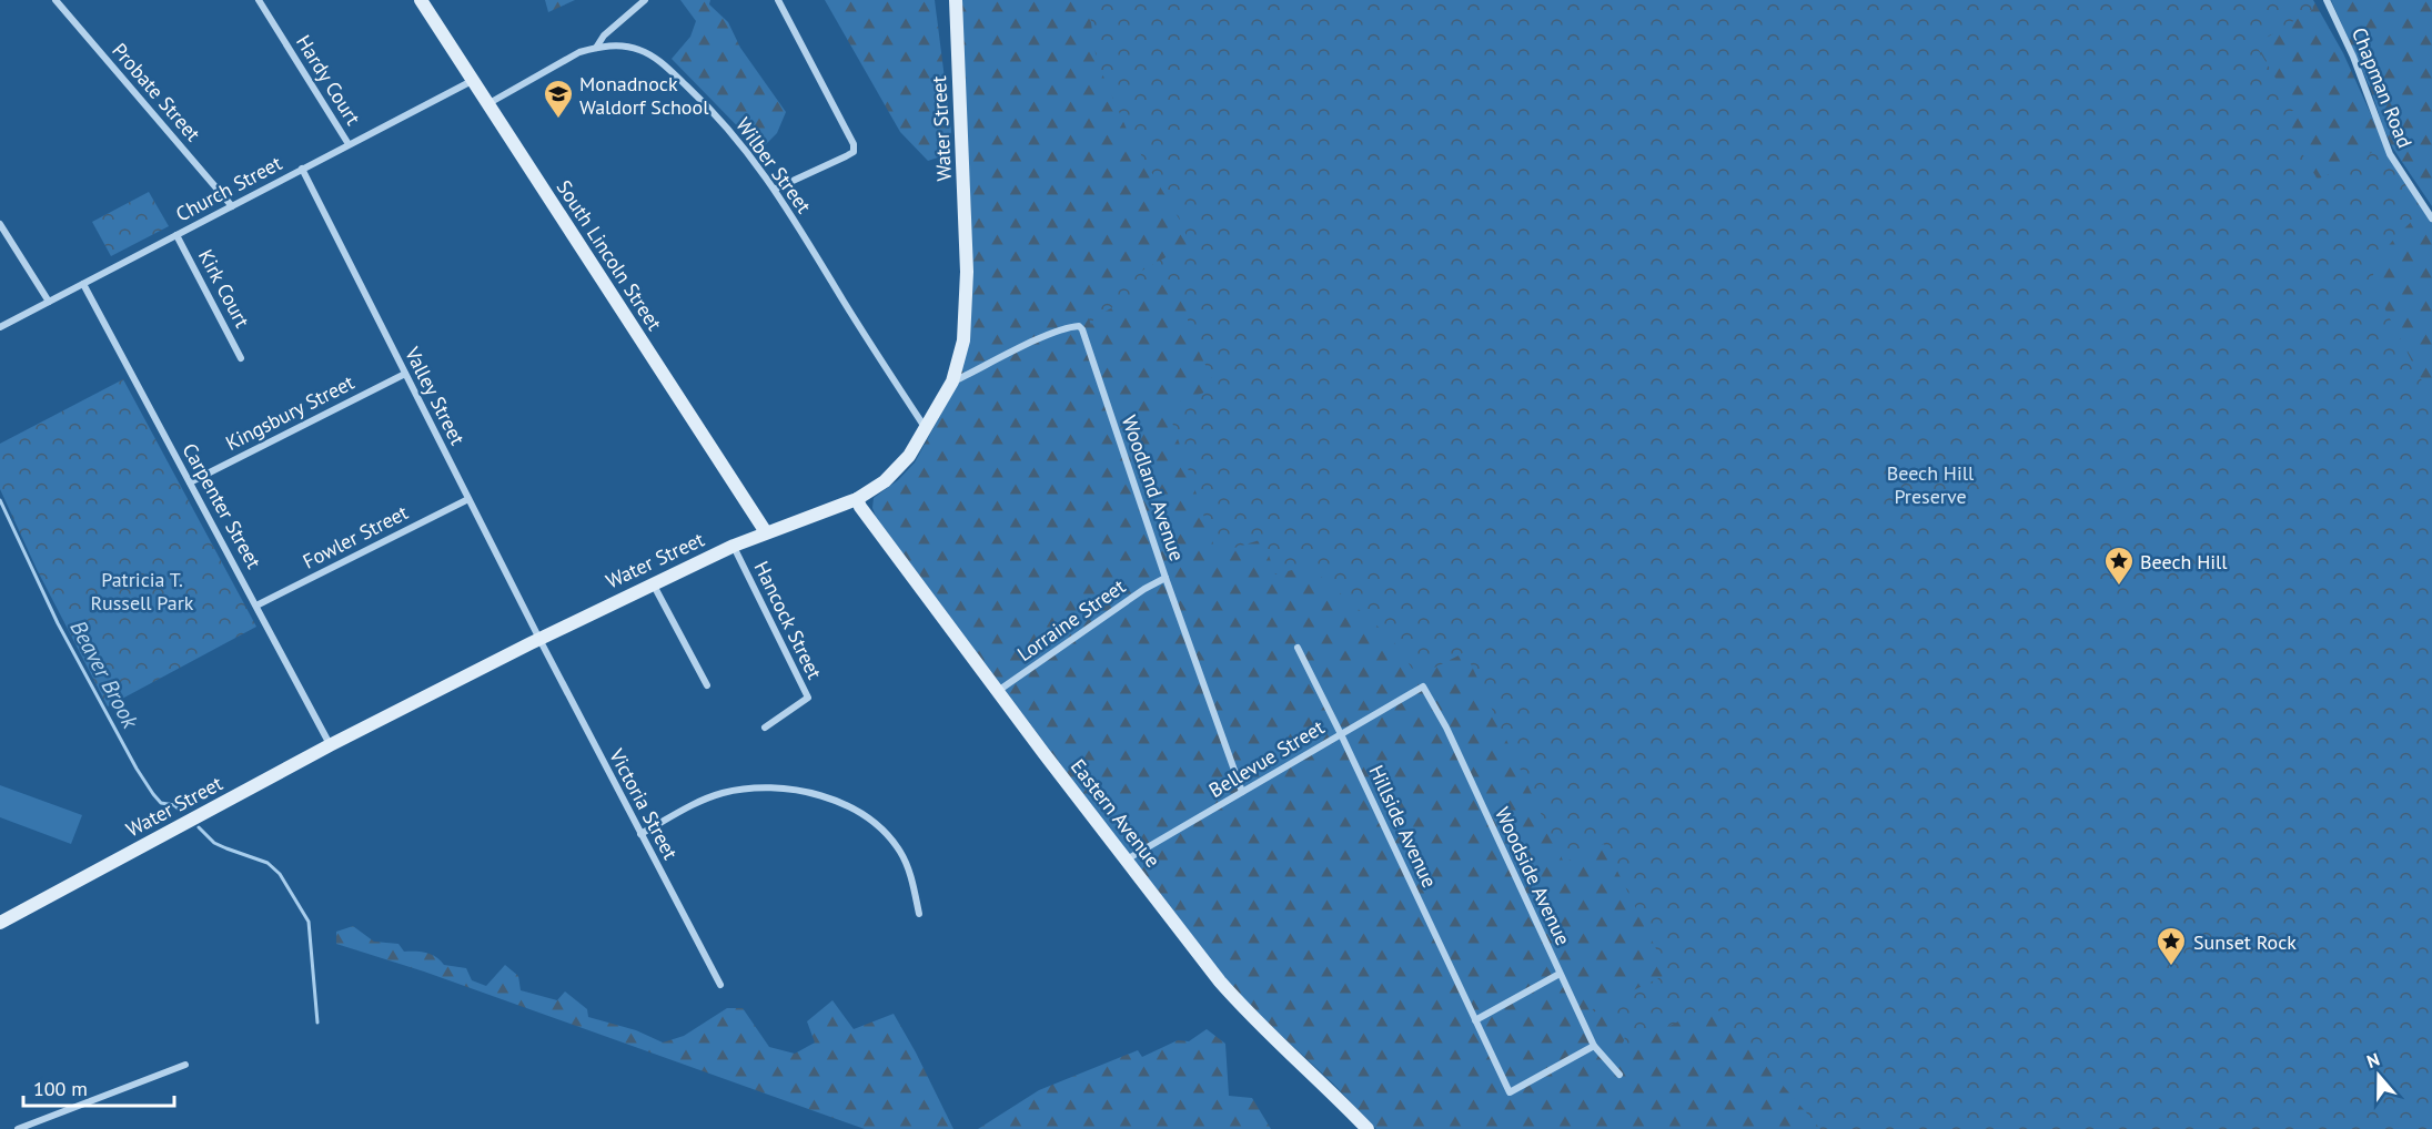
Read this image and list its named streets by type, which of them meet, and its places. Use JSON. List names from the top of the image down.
{
  "streets": {
    "street": [
      "Hardy Court",
      "Chapman Road",
      "Probate Street",
      "Water Street",
      "Wilber Street",
      "Church Street",
      "South Lincoln Street",
      "Kirk Court",
      "Valley Street",
      "Kingsbury Street",
      "Woodland Avenue",
      "Carpenter Street",
      "Fowler Street",
      "Hancock Street",
      "Lorraine Street",
      "Bellevue Street",
      "Victoria Street",
      "Eastern Avenue",
      "Hillside Avenue",
      "Woodside Avenue"
    ]
  },
  "crossings": [
    ["Hardy Court", "Church Street"],
    ["Probate Street", "Church Street"],
    ["Water Street", "Wilber Street"],
    ["Water Street", "South Lincoln Street"],
    ["Water Street", "Valley Street"],
    ["Water Street", "Woodland Avenue"],
    ["Water Street", "Carpenter Street"],
    ["Water Street", "Hancock Street"],
    ["Water Street", "Victoria Street"],
    ["Water Street", "Eastern Avenue"],
    ["Wilber Street", "South Lincoln Street"],
    ["Church Street", "South Lincoln Street"],
    ["Church Street", "Kirk Court"],
    ["Church Street", "Valley Street"],
    ["Church Street", "Carpenter Street"],
    ["Valley Street", "Kingsbury Street"],
    ["Valley Street", "Fowler Street"],
    ["Valley Street", "Victoria Street"],
    ["Kingsbury Street", "Carpenter Street"],
    ["Woodland Avenue", "Lorraine Street"],
    ["Woodland Avenue", "Bellevue Street"],
    ["Carpenter Street", "Fowler Street"],
    ["Lorraine Street", "Eastern Avenue"],
    ["Bellevue Street", "Eastern Avenue"],
    ["Bellevue Street", "Hillside Avenue"],
    ["Bellevue Street", "Woodside Avenue"],
    ["Hillside Avenue", "Woodside Avenue"]
  ],
  "water": ["Beaver Brook"],
  "parks": ["Beech Hill Preserve", "Patricia T. Russell Park"],
  "places": {
    "school or university": ["Monadnock Waldorf School"],
    "place": ["Beech Hill", "Sunset Rock"]
  },
  "scale_bar": "100 m",
  "north": "top"
}
